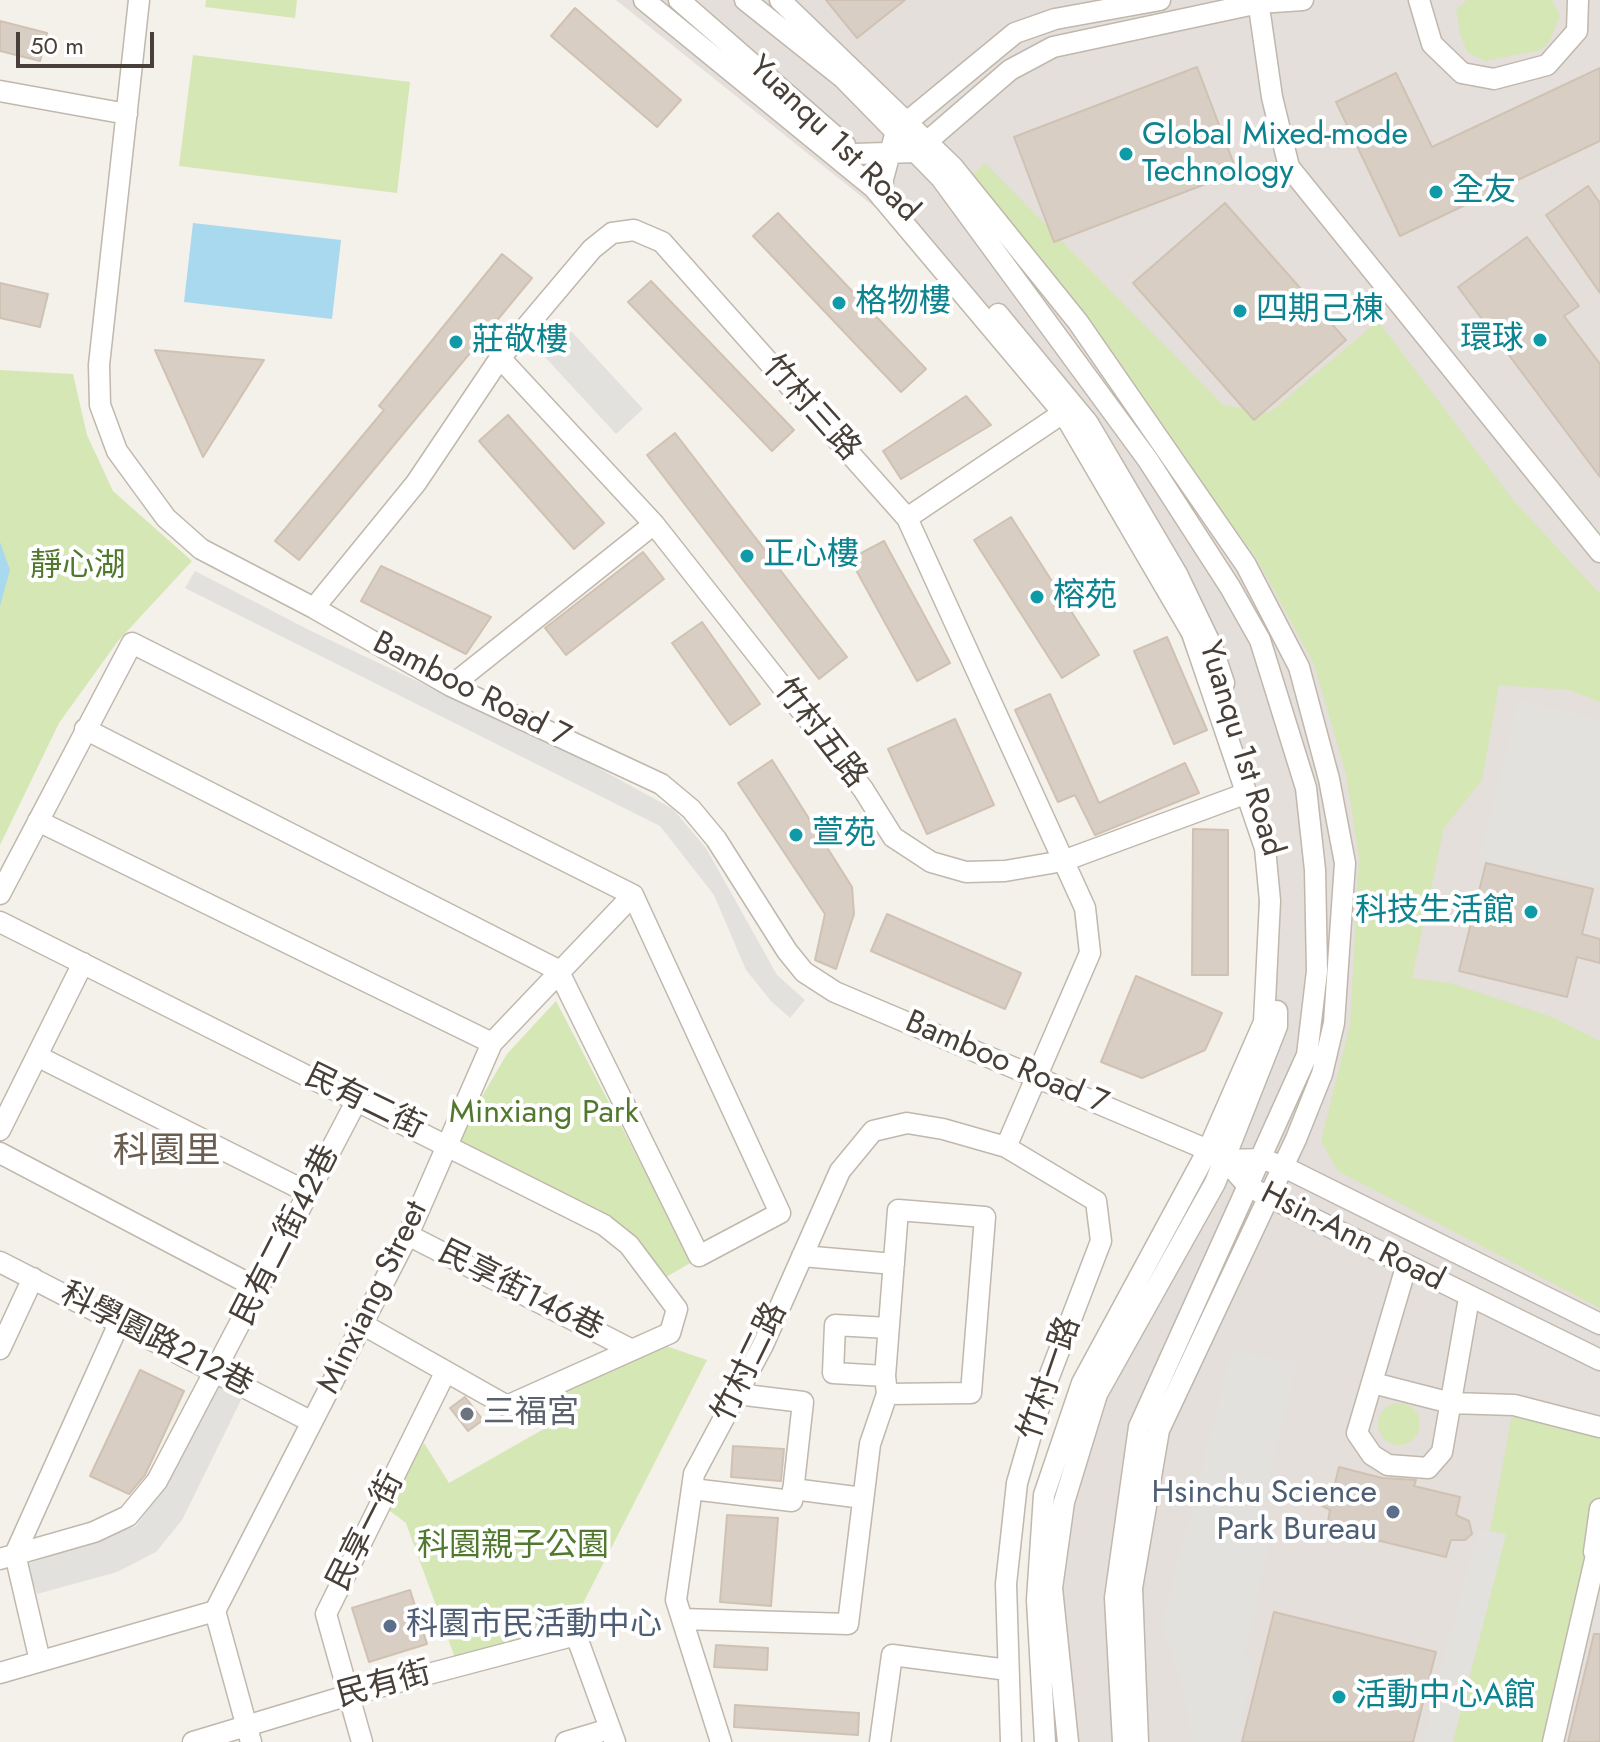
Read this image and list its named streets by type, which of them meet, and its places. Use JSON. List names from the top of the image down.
{
  "streets": {
    "street": [
      "Yuanqu 1st Road",
      "竹村三路",
      "Bamboo Road 7",
      "竹村五路",
      "民有二街",
      "民有二街42巷",
      "Hsin-Ann Road",
      "民享街146巷",
      "Minxiang Street",
      "科學園路212巷",
      "竹村二路",
      "竹村一路",
      "民享一街",
      "民有街"
    ]
  },
  "crossings": [
    ["Yuanqu 1st Road", "Bamboo Road 7"],
    ["Yuanqu 1st Road", "Hsin-Ann Road"],
    ["竹村三路", "Bamboo Road 7"],
    ["竹村三路", "竹村五路"],
    ["Bamboo Road 7", "Hsin-Ann Road"],
    ["民有二街", "民有二街42巷"],
    ["民有二街", "民享街146巷"],
    ["民有二街", "Minxiang Street"],
    ["民有二街42巷", "科學園路212巷"],
    ["民享街146巷", "Minxiang Street"],
    ["Minxiang Street", "科學園路212巷"],
    ["竹村二路", "竹村一路"],
    ["民享一街", "民有街"]
  ],
  "districts": ["科園里"],
  "parks": ["靜心湖", "Minxiang Park", "科園親子公園"],
  "places": [
    "Global Mixed-mode Technology",
    "全友",
    "格物樓",
    "四期己棟",
    "環球",
    "莊敬樓",
    "正心樓",
    "榕苑",
    "萱苑",
    "科技生活館",
    "三福宮",
    "Hsinchu Science Park Bureau",
    "科園市民活動中心",
    "活動中心A館"
  ],
  "scale_bar": "50 m"
}
